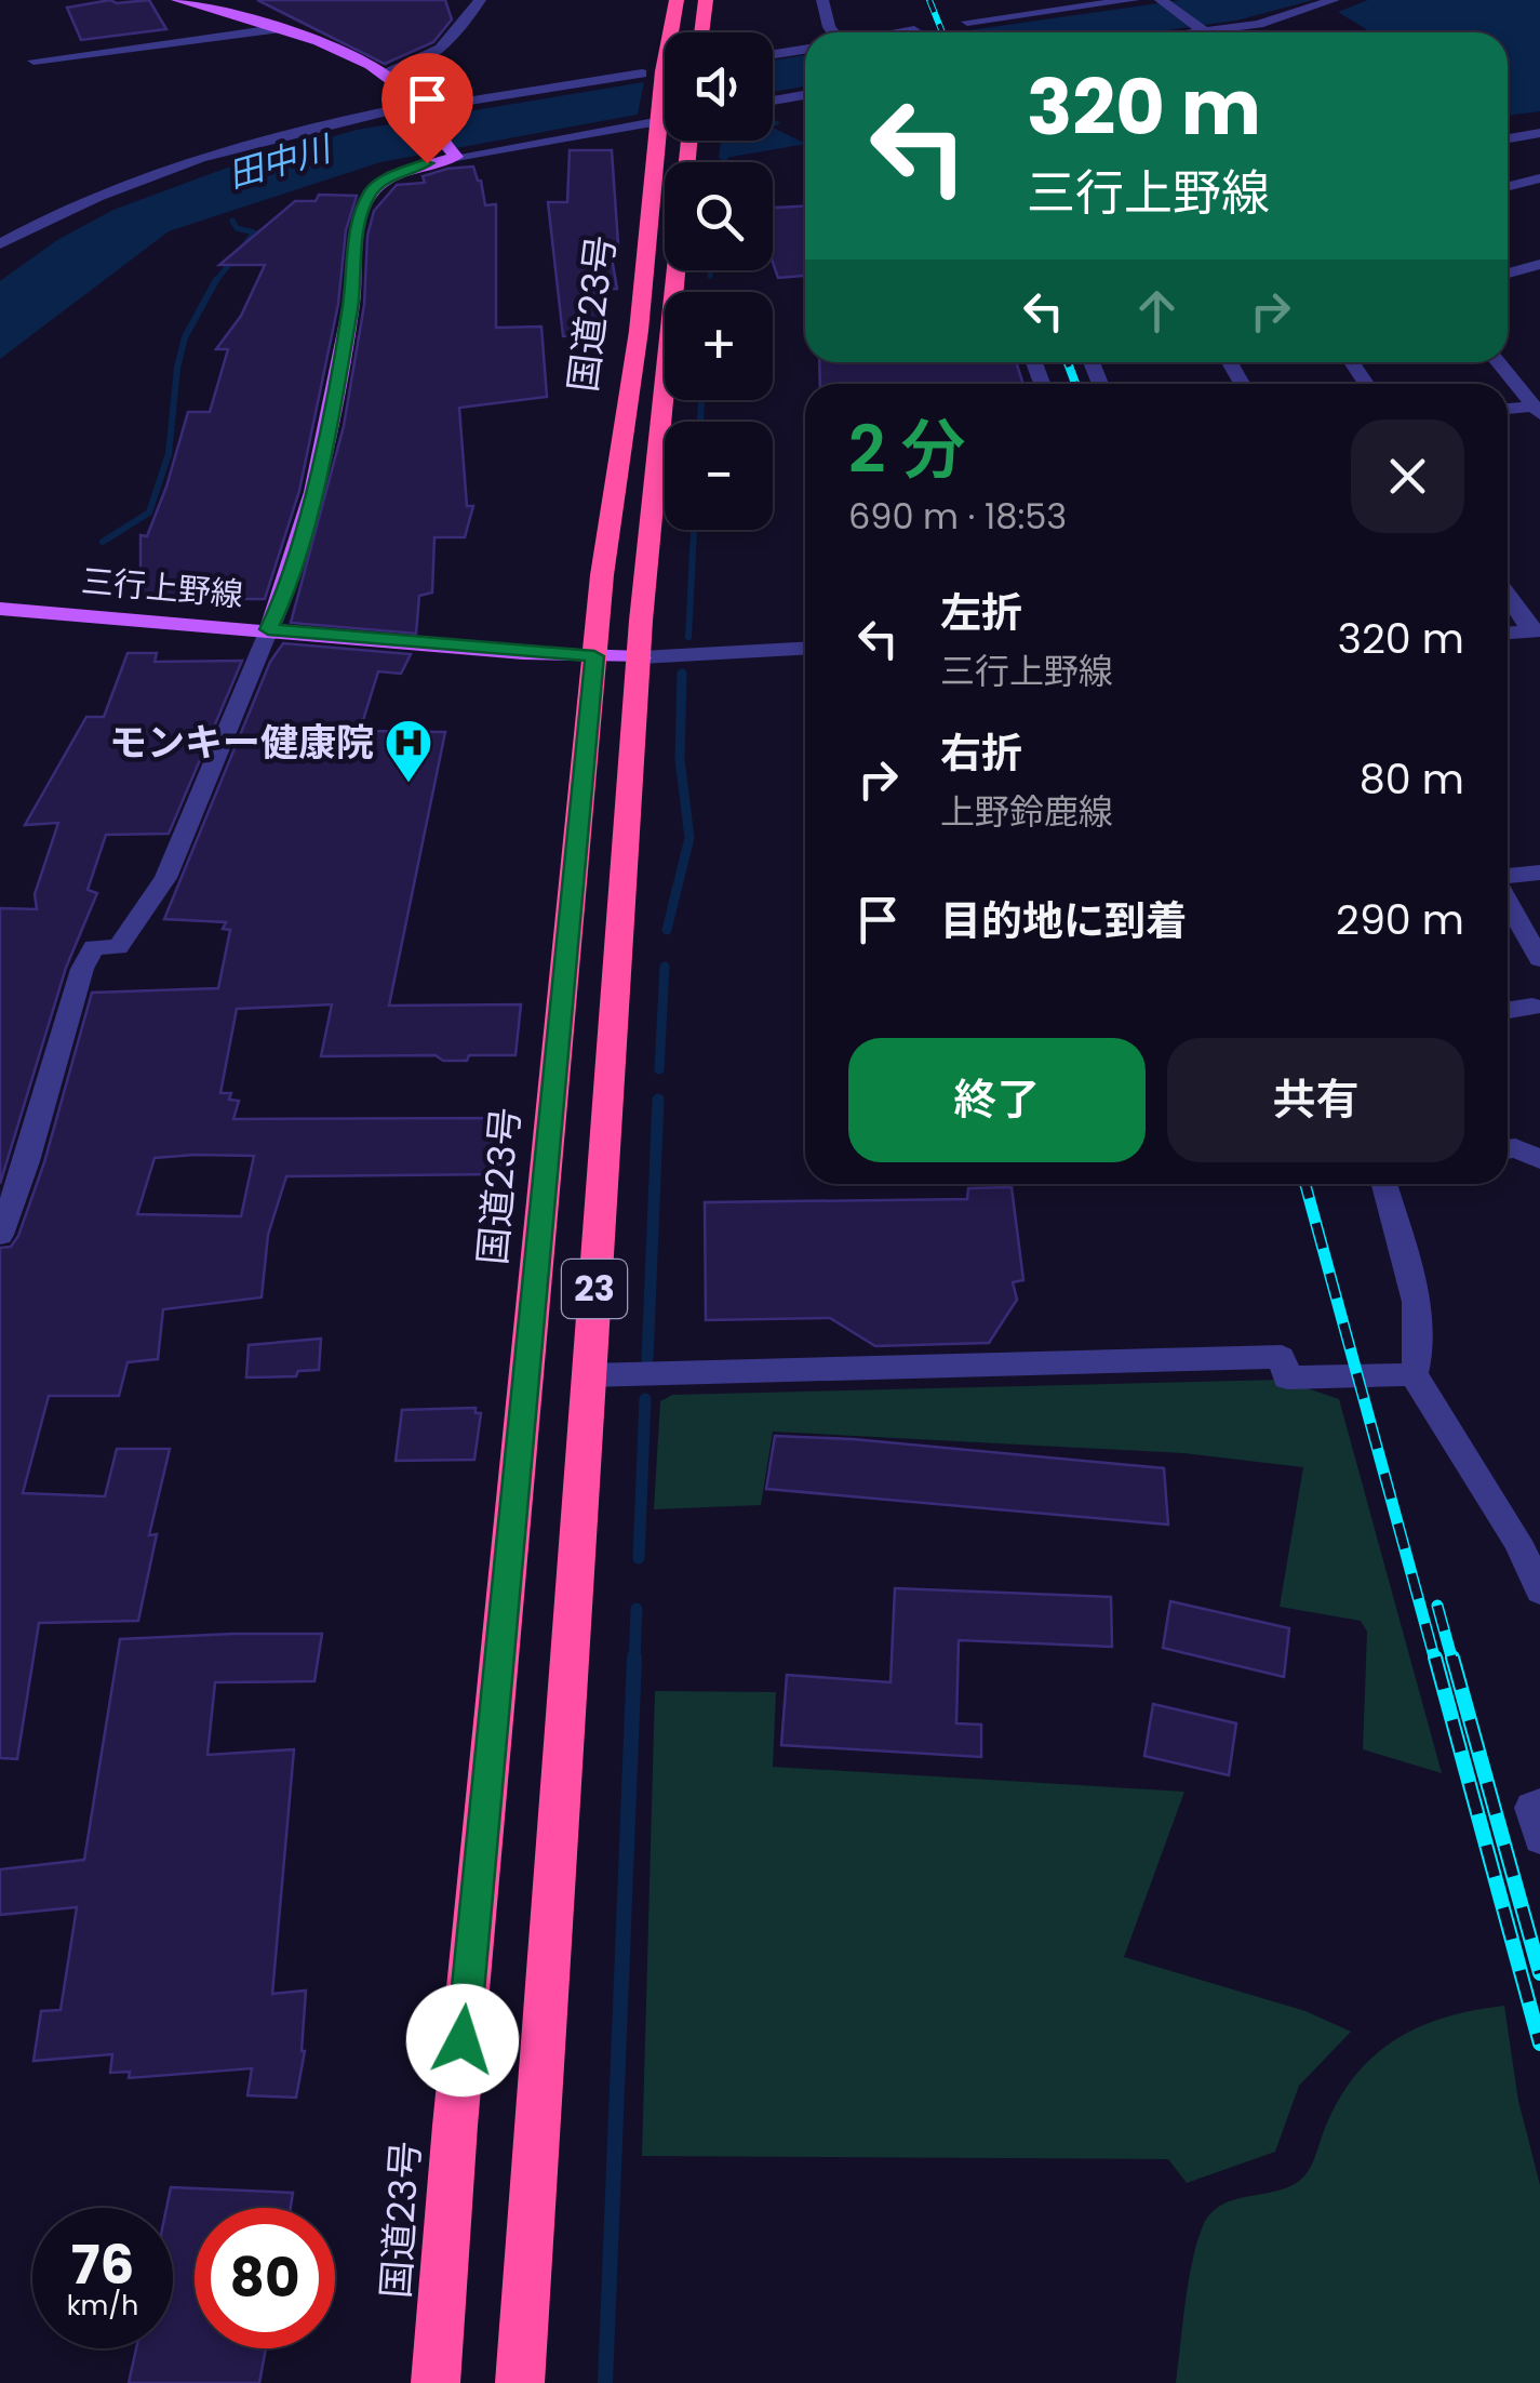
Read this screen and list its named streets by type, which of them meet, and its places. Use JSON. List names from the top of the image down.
{
  "streets": {
    "highway": ["国道23号", "23"],
    "main road": ["三行上野線"]
  },
  "crossings": [
    ["国道23号", "三行上野線"]
  ],
  "water": ["田中川"],
  "places": {
    "hospital": ["モンキー健康院"]
  },
  "page": {
    "map_buttons": ["+", "−"],
    "turn": ["320 m", "三行上野線"],
    "heading": ["2 分", "690 m · 18:53"],
    "list": [
      {
        "name": "左折",
        "note": "三行上野線",
        "value": "320 m"
      },
      {
        "name": "右折",
        "note": "上野鈴鹿線",
        "value": "80 m"
      },
      {
        "name": "目的地に到着",
        "value": "290 m"
      }
    ],
    "buttons": ["終了", "共有"],
    "speed": "76 km/h",
    "limit": "80"
  }
}
